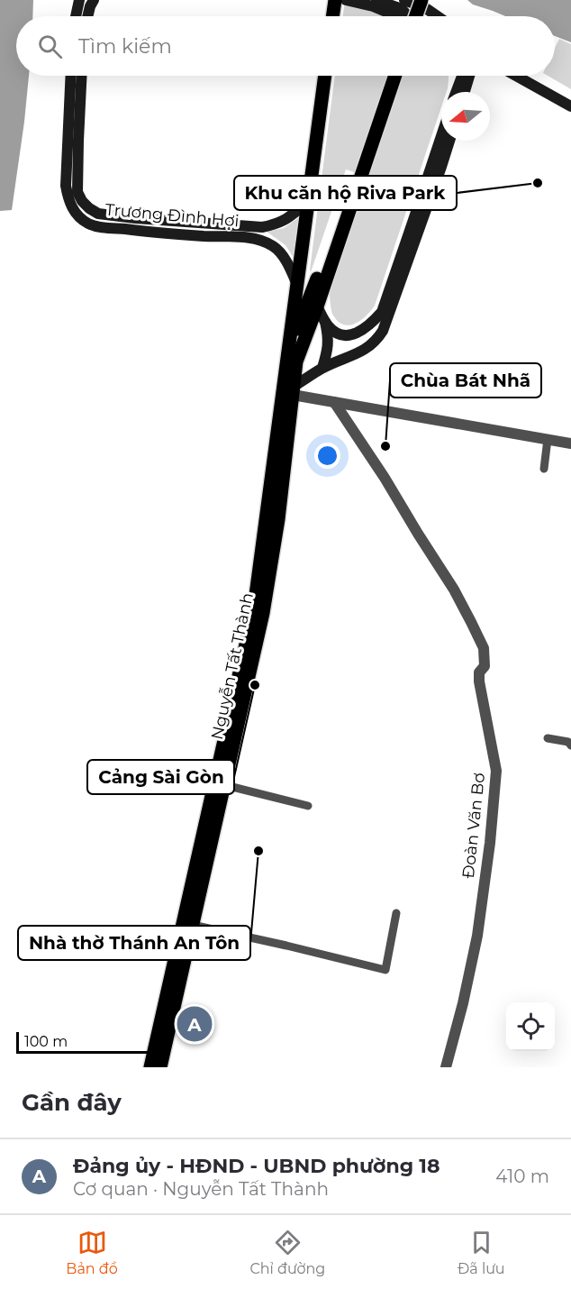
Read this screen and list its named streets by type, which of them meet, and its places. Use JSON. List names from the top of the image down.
{
  "streets": {
    "main road": ["Trương Đình Hợi", "Nguyễn Tất Thành"],
    "street": ["Đoàn Văn Bơ"]
  },
  "crossings": [
    ["Trương Đình Hợi", "Nguyễn Tất Thành"]
  ],
  "places": [
    "Khu căn hộ Riva Park",
    "Chùa Bát Nhã",
    "Cảng Sài Gòn",
    "Nhà thờ Thánh An Tôn"
  ],
  "scale_bar": "100 m",
  "north": "left",
  "page": {
    "search": "Tìm kiếm",
    "pins": "A",
    "scale": "100 m",
    "heading": "Gần đây",
    "list": [
      {
        "mark": "A",
        "name": "Đảng ủy - HĐND - UBND phường 18",
        "note": "Cơ quan · Nguyễn Tất Thành",
        "value": "410 m"
      }
    ],
    "nav": ["Bản đồ", "Chỉ đường", "Đã lưu"]
  }
}
